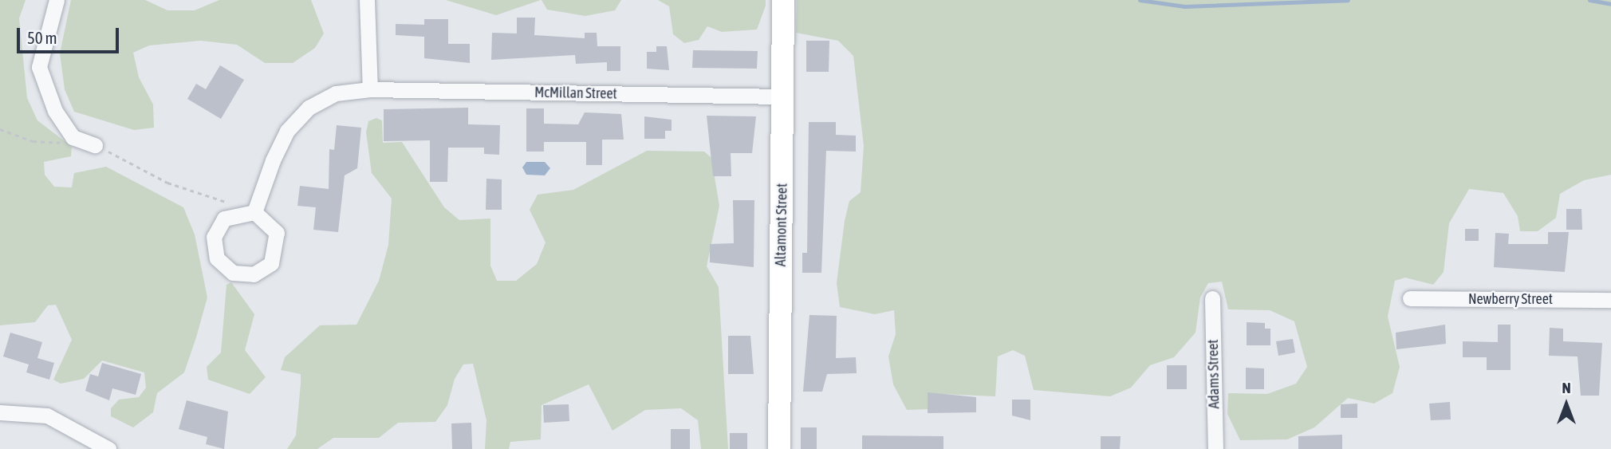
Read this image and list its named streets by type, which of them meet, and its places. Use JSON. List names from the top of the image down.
{
  "streets": {
    "street": [
      "McMillan Street",
      "Altamont Street",
      "Newberry Street",
      "Adams Street"
    ]
  },
  "crossings": [
    ["McMillan Street", "Altamont Street"]
  ],
  "scale_bar": "50 m",
  "north": "top"
}
